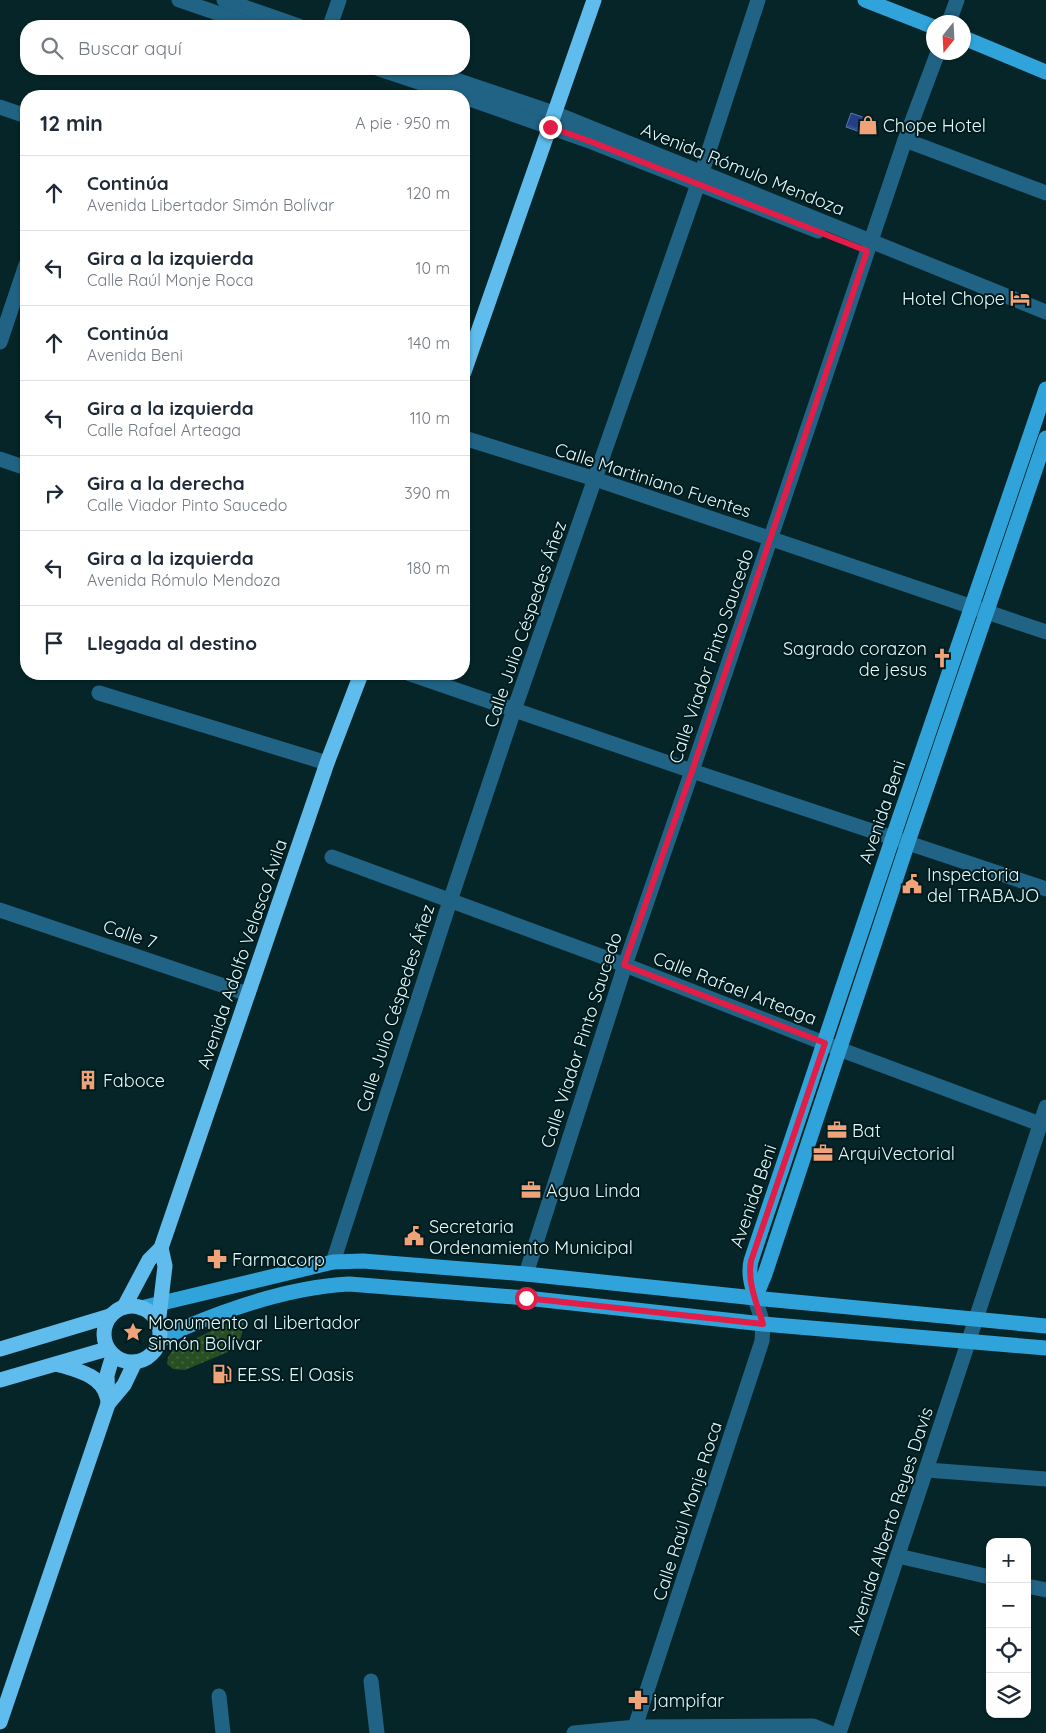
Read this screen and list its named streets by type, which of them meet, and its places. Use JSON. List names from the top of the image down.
{
  "streets": {
    "highway": ["Avenida Adolfo Velasco Ávila"],
    "main road": ["Avenida Beni"],
    "street": [
      "Avenida Rómulo Mendoza",
      "Calle Martiniano Fuentes",
      "Calle Julio Céspedes Áñez",
      "Calle Viador Pinto Saucedo",
      "Calle 7",
      "Calle Rafael Arteaga",
      "Calle Raúl Monje Roca",
      "Avenida Alberto Reyes Davis"
    ]
  },
  "crossings": [
    ["Avenida Rómulo Mendoza", "Calle Julio Céspedes Áñez"],
    ["Avenida Rómulo Mendoza", "Calle Viador Pinto Saucedo"],
    ["Calle Martiniano Fuentes", "Calle Julio Céspedes Áñez"],
    ["Calle Martiniano Fuentes", "Calle Viador Pinto Saucedo"],
    ["Calle Martiniano Fuentes", "Avenida Beni"],
    ["Calle Julio Céspedes Áñez", "Calle Rafael Arteaga"],
    ["Calle Viador Pinto Saucedo", "Calle Rafael Arteaga"],
    ["Avenida Beni", "Calle Rafael Arteaga"],
    ["Avenida Beni", "Calle Raúl Monje Roca"],
    ["Calle 7", "Avenida Adolfo Velasco Ávila"],
    ["Calle Rafael Arteaga", "Avenida Alberto Reyes Davis"]
  ],
  "places": {
    "shop": ["Chope Hotel"],
    "hotel": ["Hotel Chope"],
    "church": ["Sagrado corazon de jesus"],
    "public building": ["Inspectoria del TRABAJO", "Secretaria Ordenamiento Municipal"],
    "building": ["Faboce"],
    "office": ["Bat", "ArquiVectorial", "Agua Linda"],
    "pharmacy": ["Farmacorp", "jampifar"],
    "place": ["Monumento al Libertador Simón Bolívar"],
    "fuel station": ["EE.SS. El Oasis"]
  },
  "north": "bottom",
  "page": {
    "search": "Buscar aquí",
    "heading": ["12 min", "A pie · 950 m"],
    "list": [
      ["Continúa", "Avenida Libertador Simón Bolívar", "120 m"],
      ["Gira a la izquierda", "Calle Raúl Monje Roca", "10 m"],
      ["Continúa", "Avenida Beni", "140 m"],
      ["Gira a la izquierda", "Calle Rafael Arteaga", "110 m"],
      ["Gira a la derecha", "Calle Viador Pinto Saucedo", "390 m"],
      ["Gira a la izquierda", "Avenida Rómulo Mendoza", "180 m"],
      "Llegada al destino"
    ],
    "map_buttons": ["+", "−"]
  }
}
